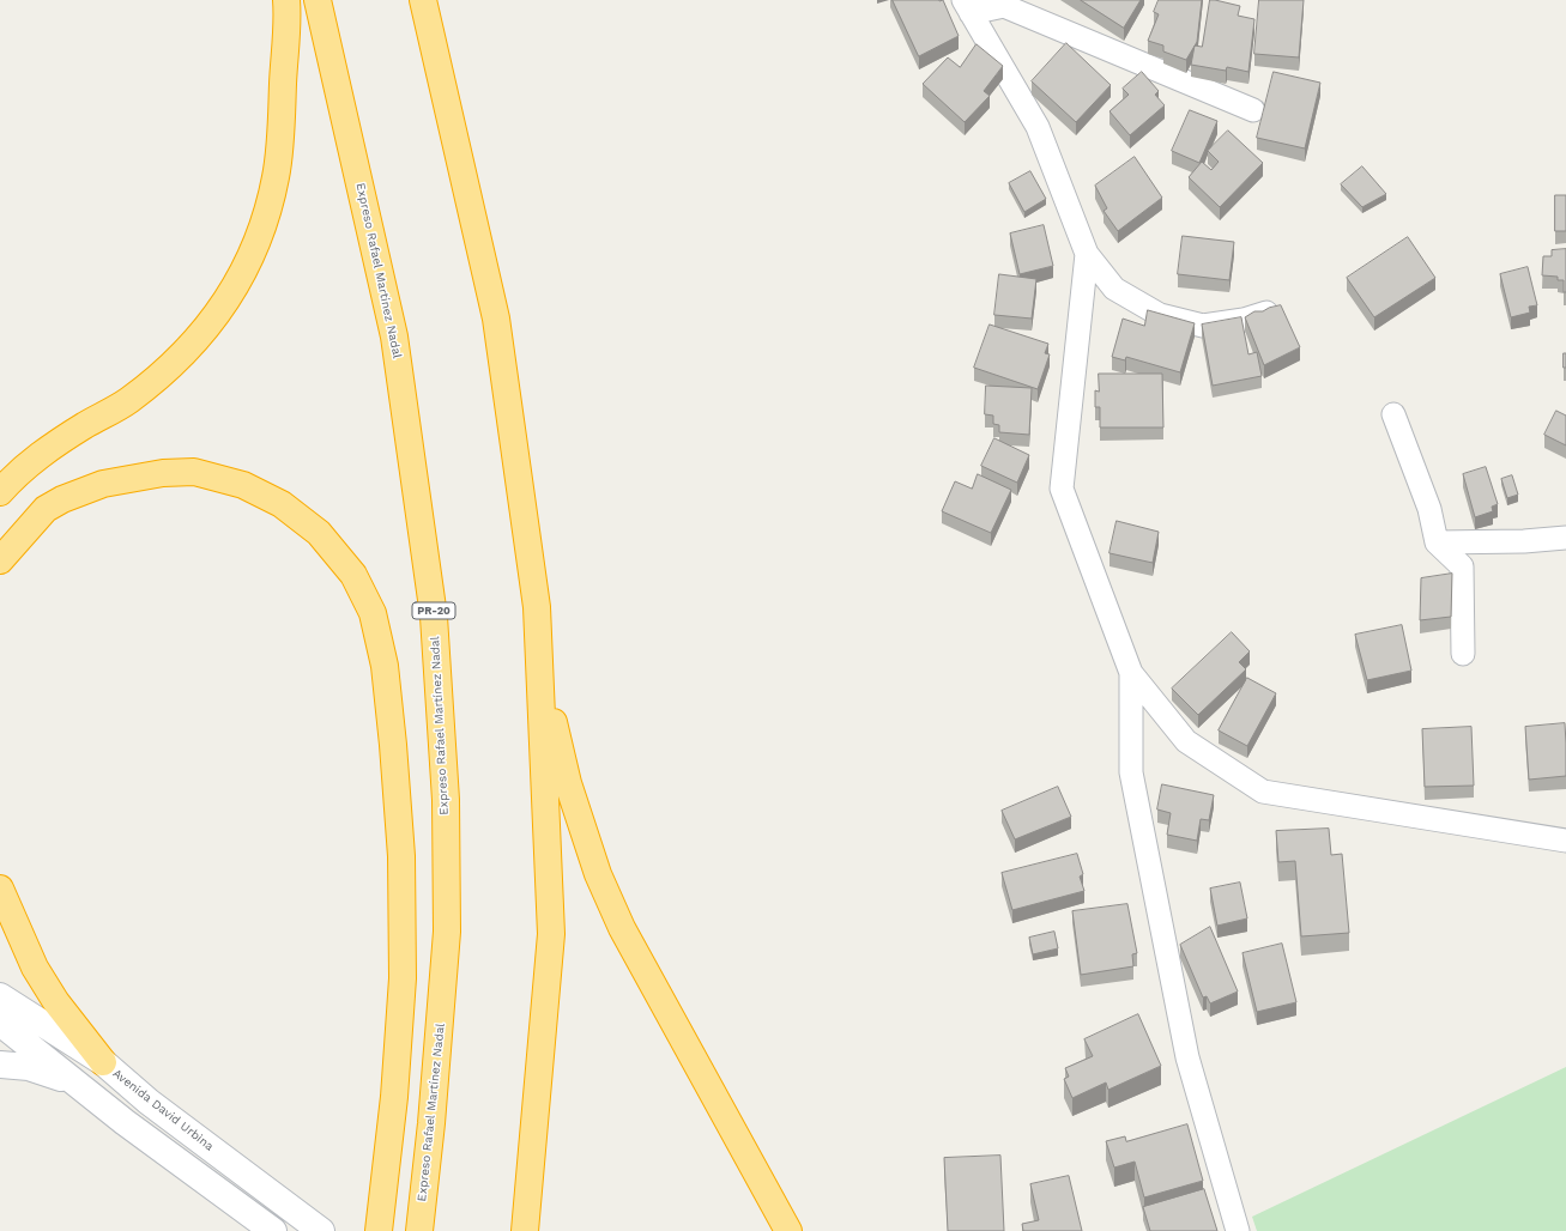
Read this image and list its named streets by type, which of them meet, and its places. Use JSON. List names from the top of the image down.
{
  "streets": {
    "highway": ["Expreso Rafael Martínez Nadal", "PR-20"],
    "street": ["Avenida David Urbina"]
  }
}
